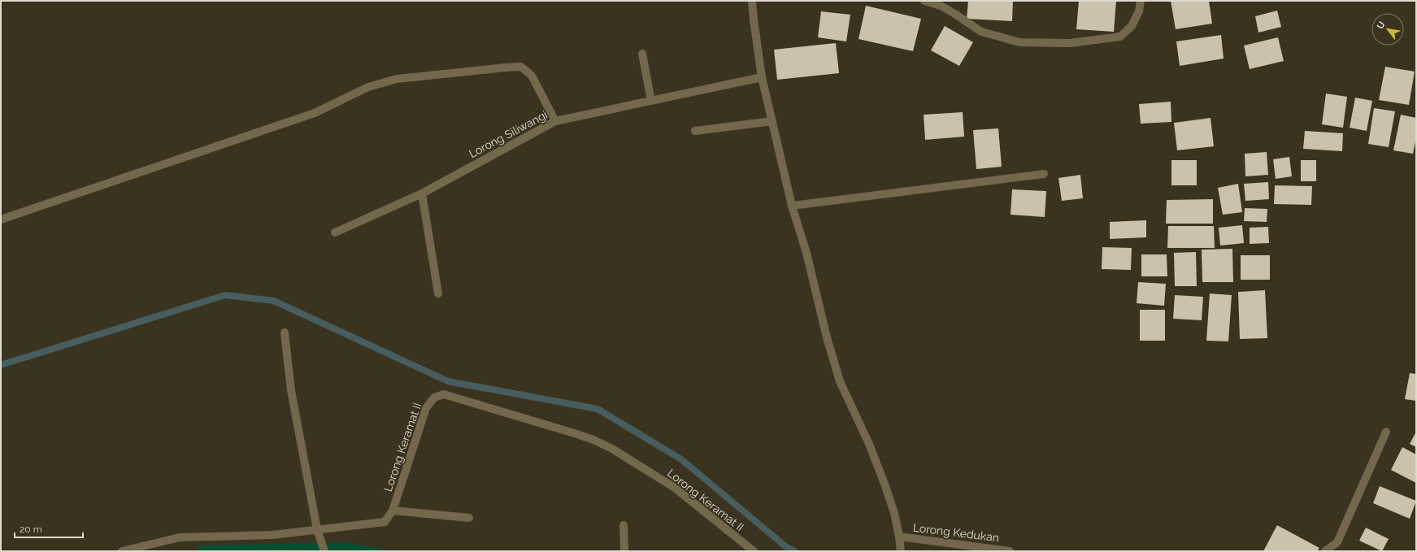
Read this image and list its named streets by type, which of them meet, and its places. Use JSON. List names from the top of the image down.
{
  "streets": {
    "street": ["Lorong Siliwangi", "Lorong Keramat II", "Lorong Kedukan"]
  },
  "scale_bar": "20 m",
  "north": "top left"
}
